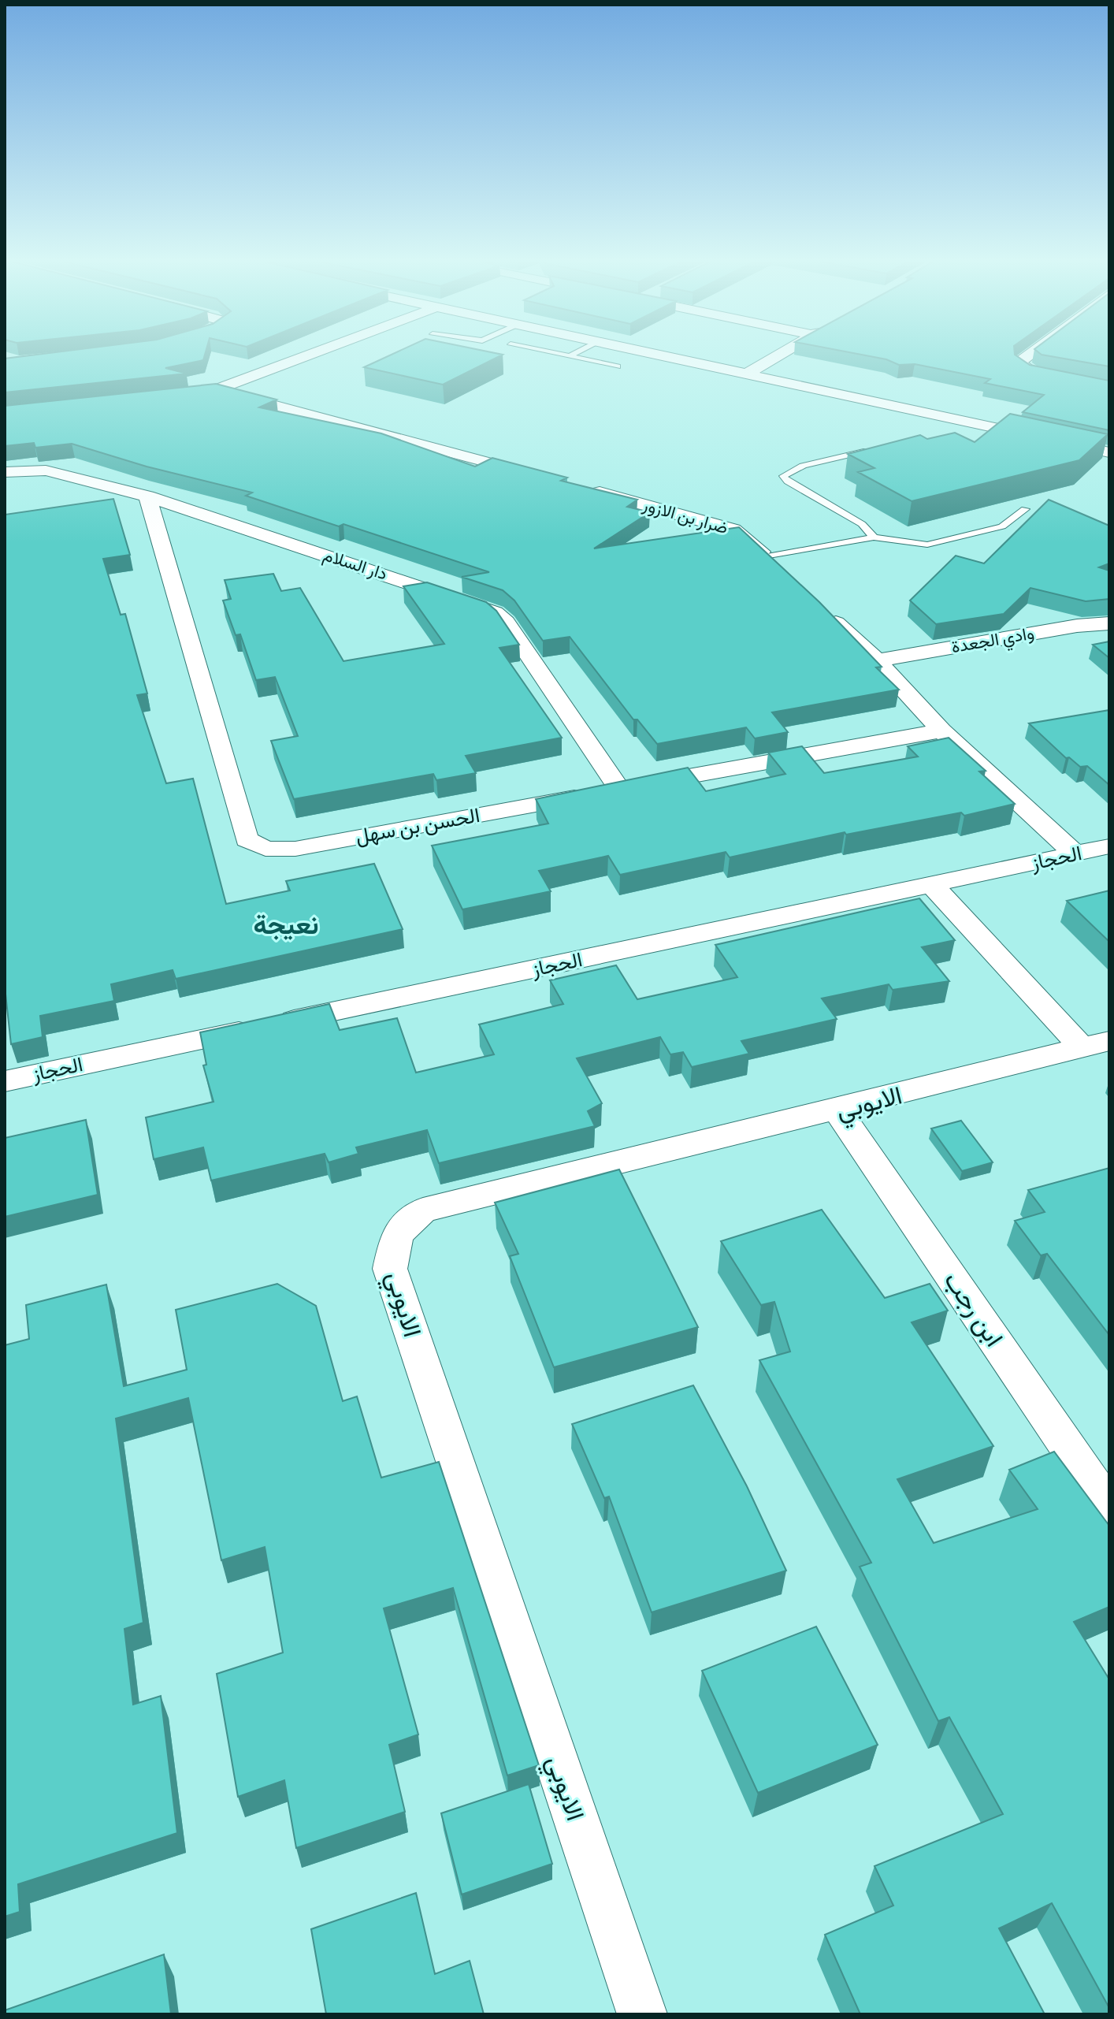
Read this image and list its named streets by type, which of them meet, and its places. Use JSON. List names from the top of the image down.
{
  "streets": {
    "street": [
      "ضرار بن الازور",
      "دار السلام",
      "وادي الجعدة",
      "الحسن بن سهل",
      "الحجاز",
      "الايوبي",
      "ابن رجب"
    ]
  },
  "crossings": [
    ["دار السلام", "الحسن بن سهل"],
    ["الحجاز", "الايوبي"],
    ["الايوبي", "ابن رجب"]
  ],
  "districts": ["نعيجة"]
}
